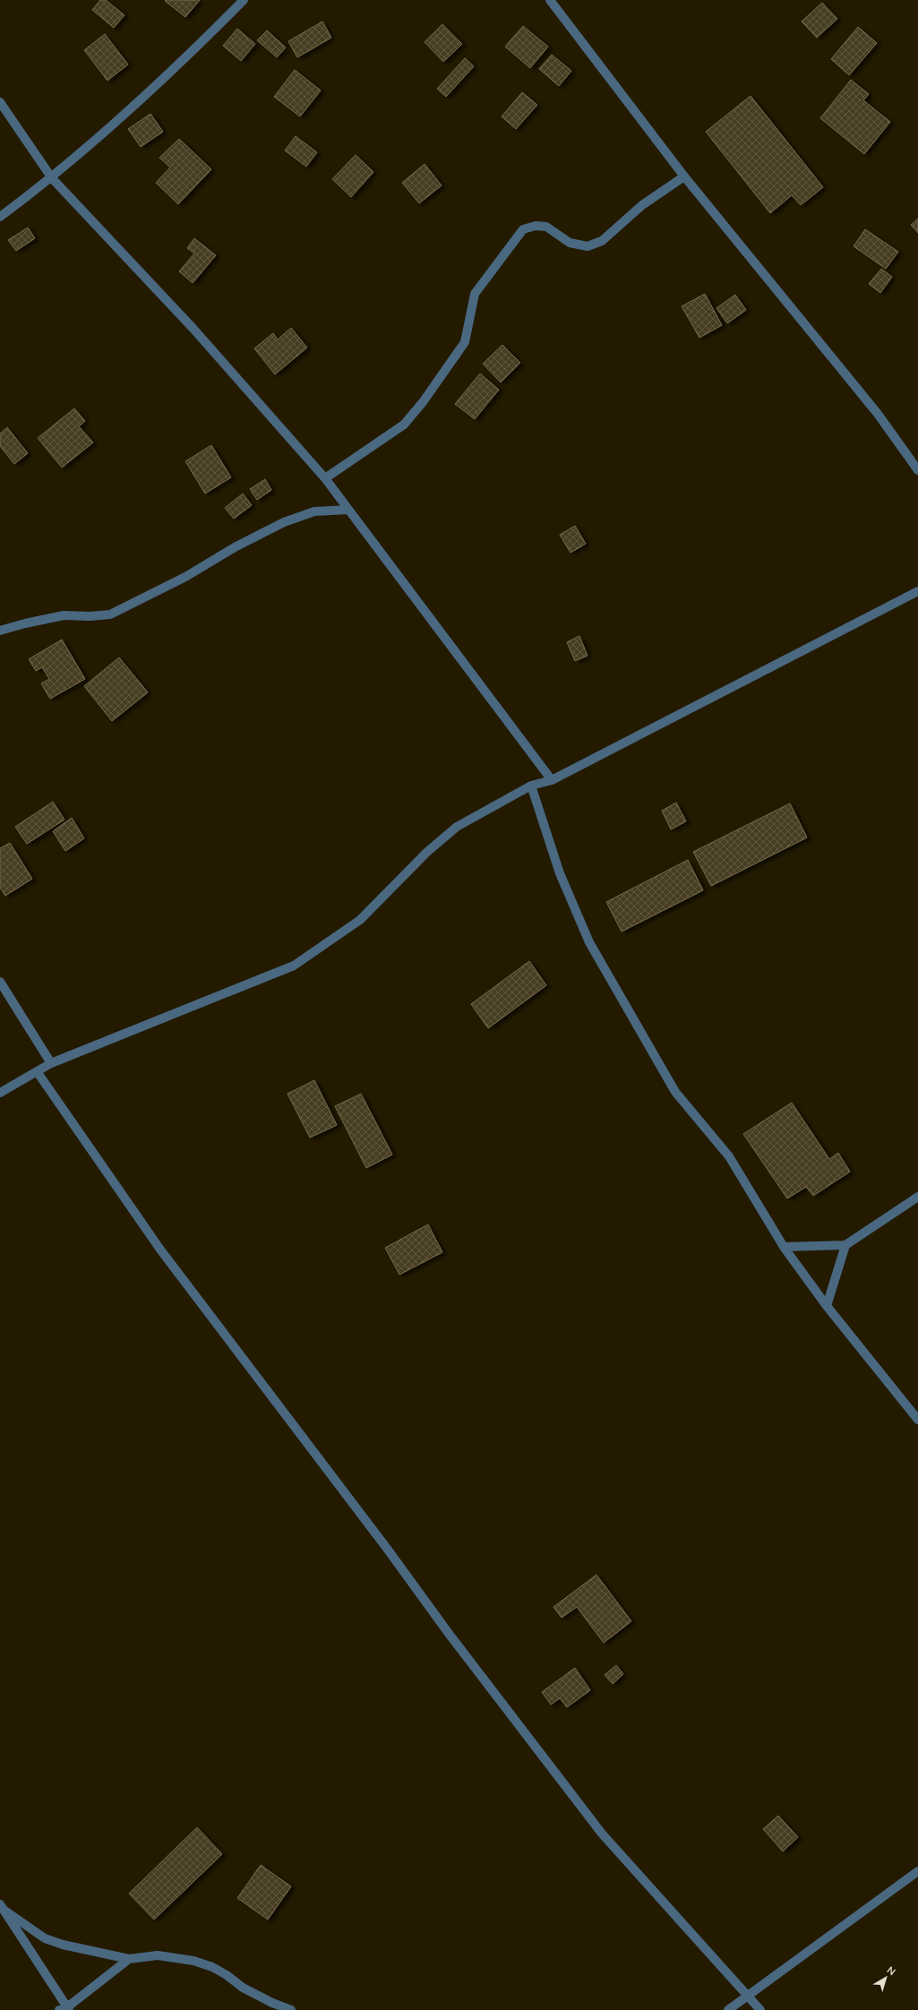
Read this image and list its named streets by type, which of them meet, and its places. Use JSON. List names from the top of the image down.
{
  "north": "top right"
}
